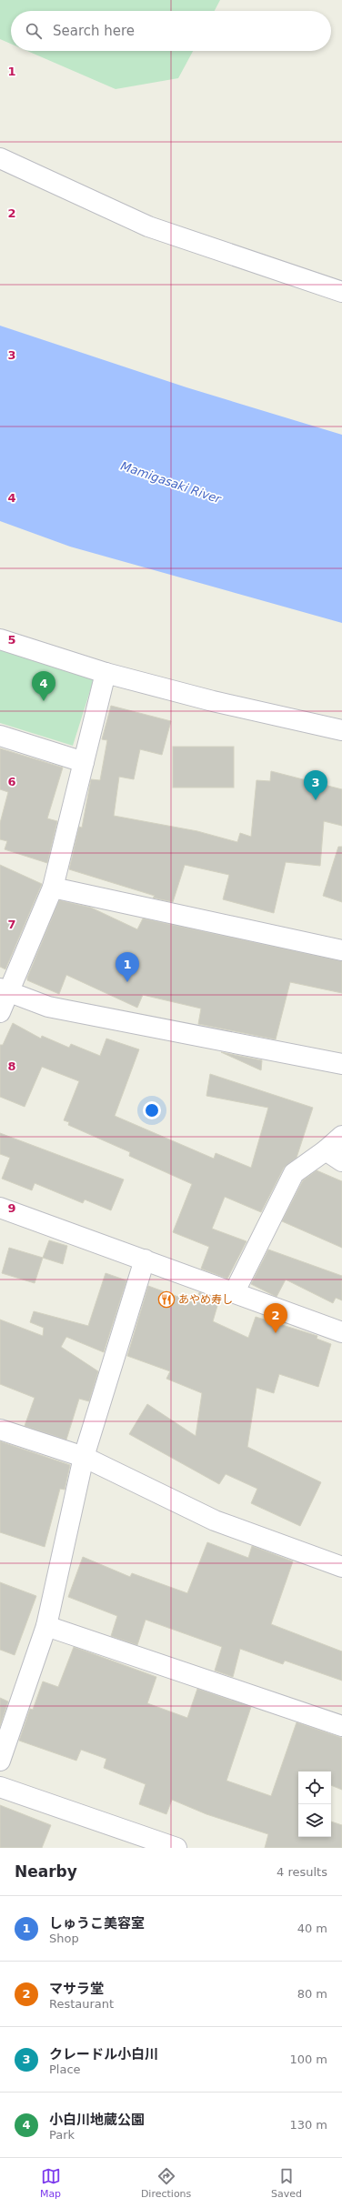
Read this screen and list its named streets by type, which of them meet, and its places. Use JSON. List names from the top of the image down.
{
  "water": ["Mamigasaki River"],
  "places": {
    "restaurant": ["あやめ寿し"]
  },
  "page": {
    "search": "Search here",
    "pins": [
      "4",
      "3",
      "1",
      "2"
    ],
    "heading": ["Nearby", "4 results"],
    "list": [
      {
        "mark": "1",
        "name": "しゅうこ美容室",
        "note": "Shop",
        "value": "40 m"
      },
      {
        "mark": "2",
        "name": "マサラ堂",
        "note": "Restaurant",
        "value": "80 m"
      },
      {
        "mark": "3",
        "name": "クレードル小白川",
        "note": "Place",
        "value": "100 m"
      },
      {
        "mark": "4",
        "name": "小白川地蔵公園",
        "note": "Park",
        "value": "130 m"
      }
    ],
    "nav": ["Map", "Directions", "Saved"]
  },
  "grid": {
    "rows": [
      "1",
      "2",
      "3",
      "4",
      "5",
      "6",
      "7",
      "8",
      "9"
    ]
  }
}
